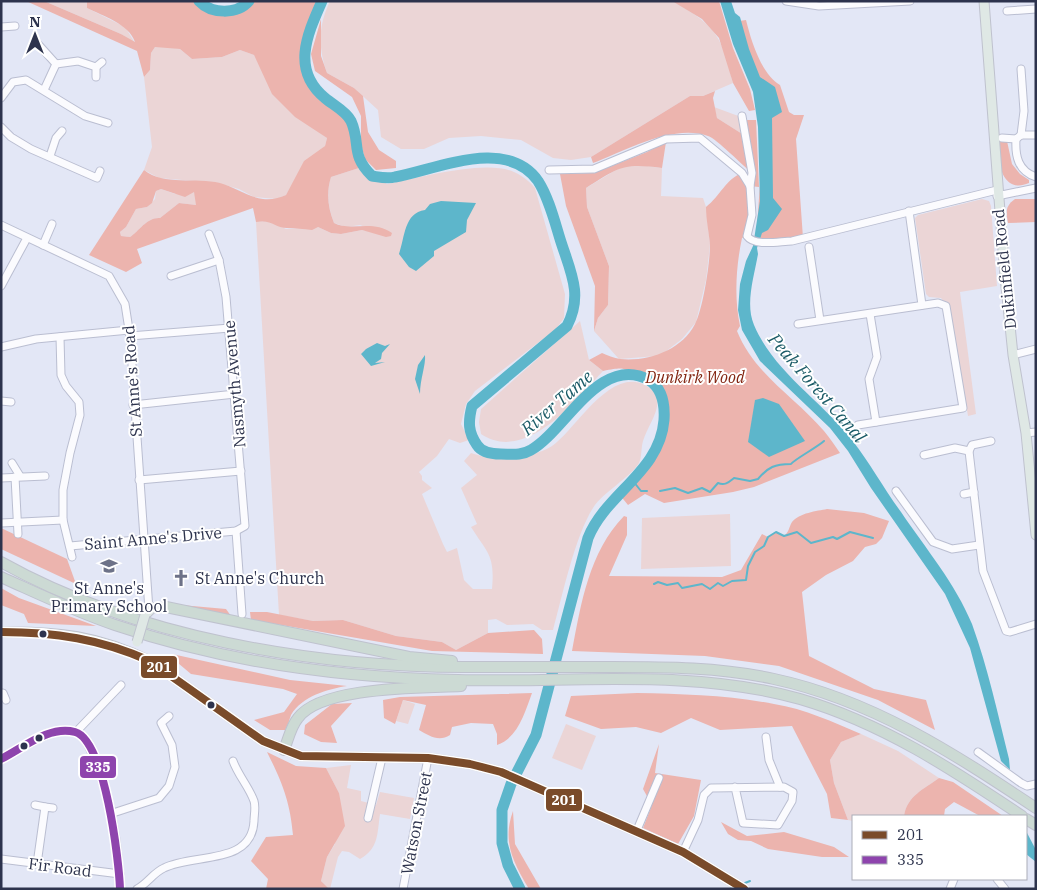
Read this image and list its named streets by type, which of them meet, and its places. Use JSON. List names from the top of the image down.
{
  "streets": {
    "main road": ["Dukinfield Road", "St Anne's Road"],
    "street": [
      "Nasmyth Avenue",
      "Saint Anne's Drive",
      "Watson Street",
      "Fir Road"
    ]
  },
  "crossings": [
    ["St Anne's Road", "Saint Anne's Drive"],
    ["Nasmyth Avenue", "Saint Anne's Drive"]
  ],
  "water": ["Peak Forest Canal", "River Tame"],
  "parks": ["Dunkirk Wood"],
  "places": {
    "school or university": ["St Anne's Primary School"],
    "church": ["St Anne's Church"]
  },
  "lines": ["transit line 201", "transit line 335"],
  "legend": ["201", "335"],
  "north": "top"
}
